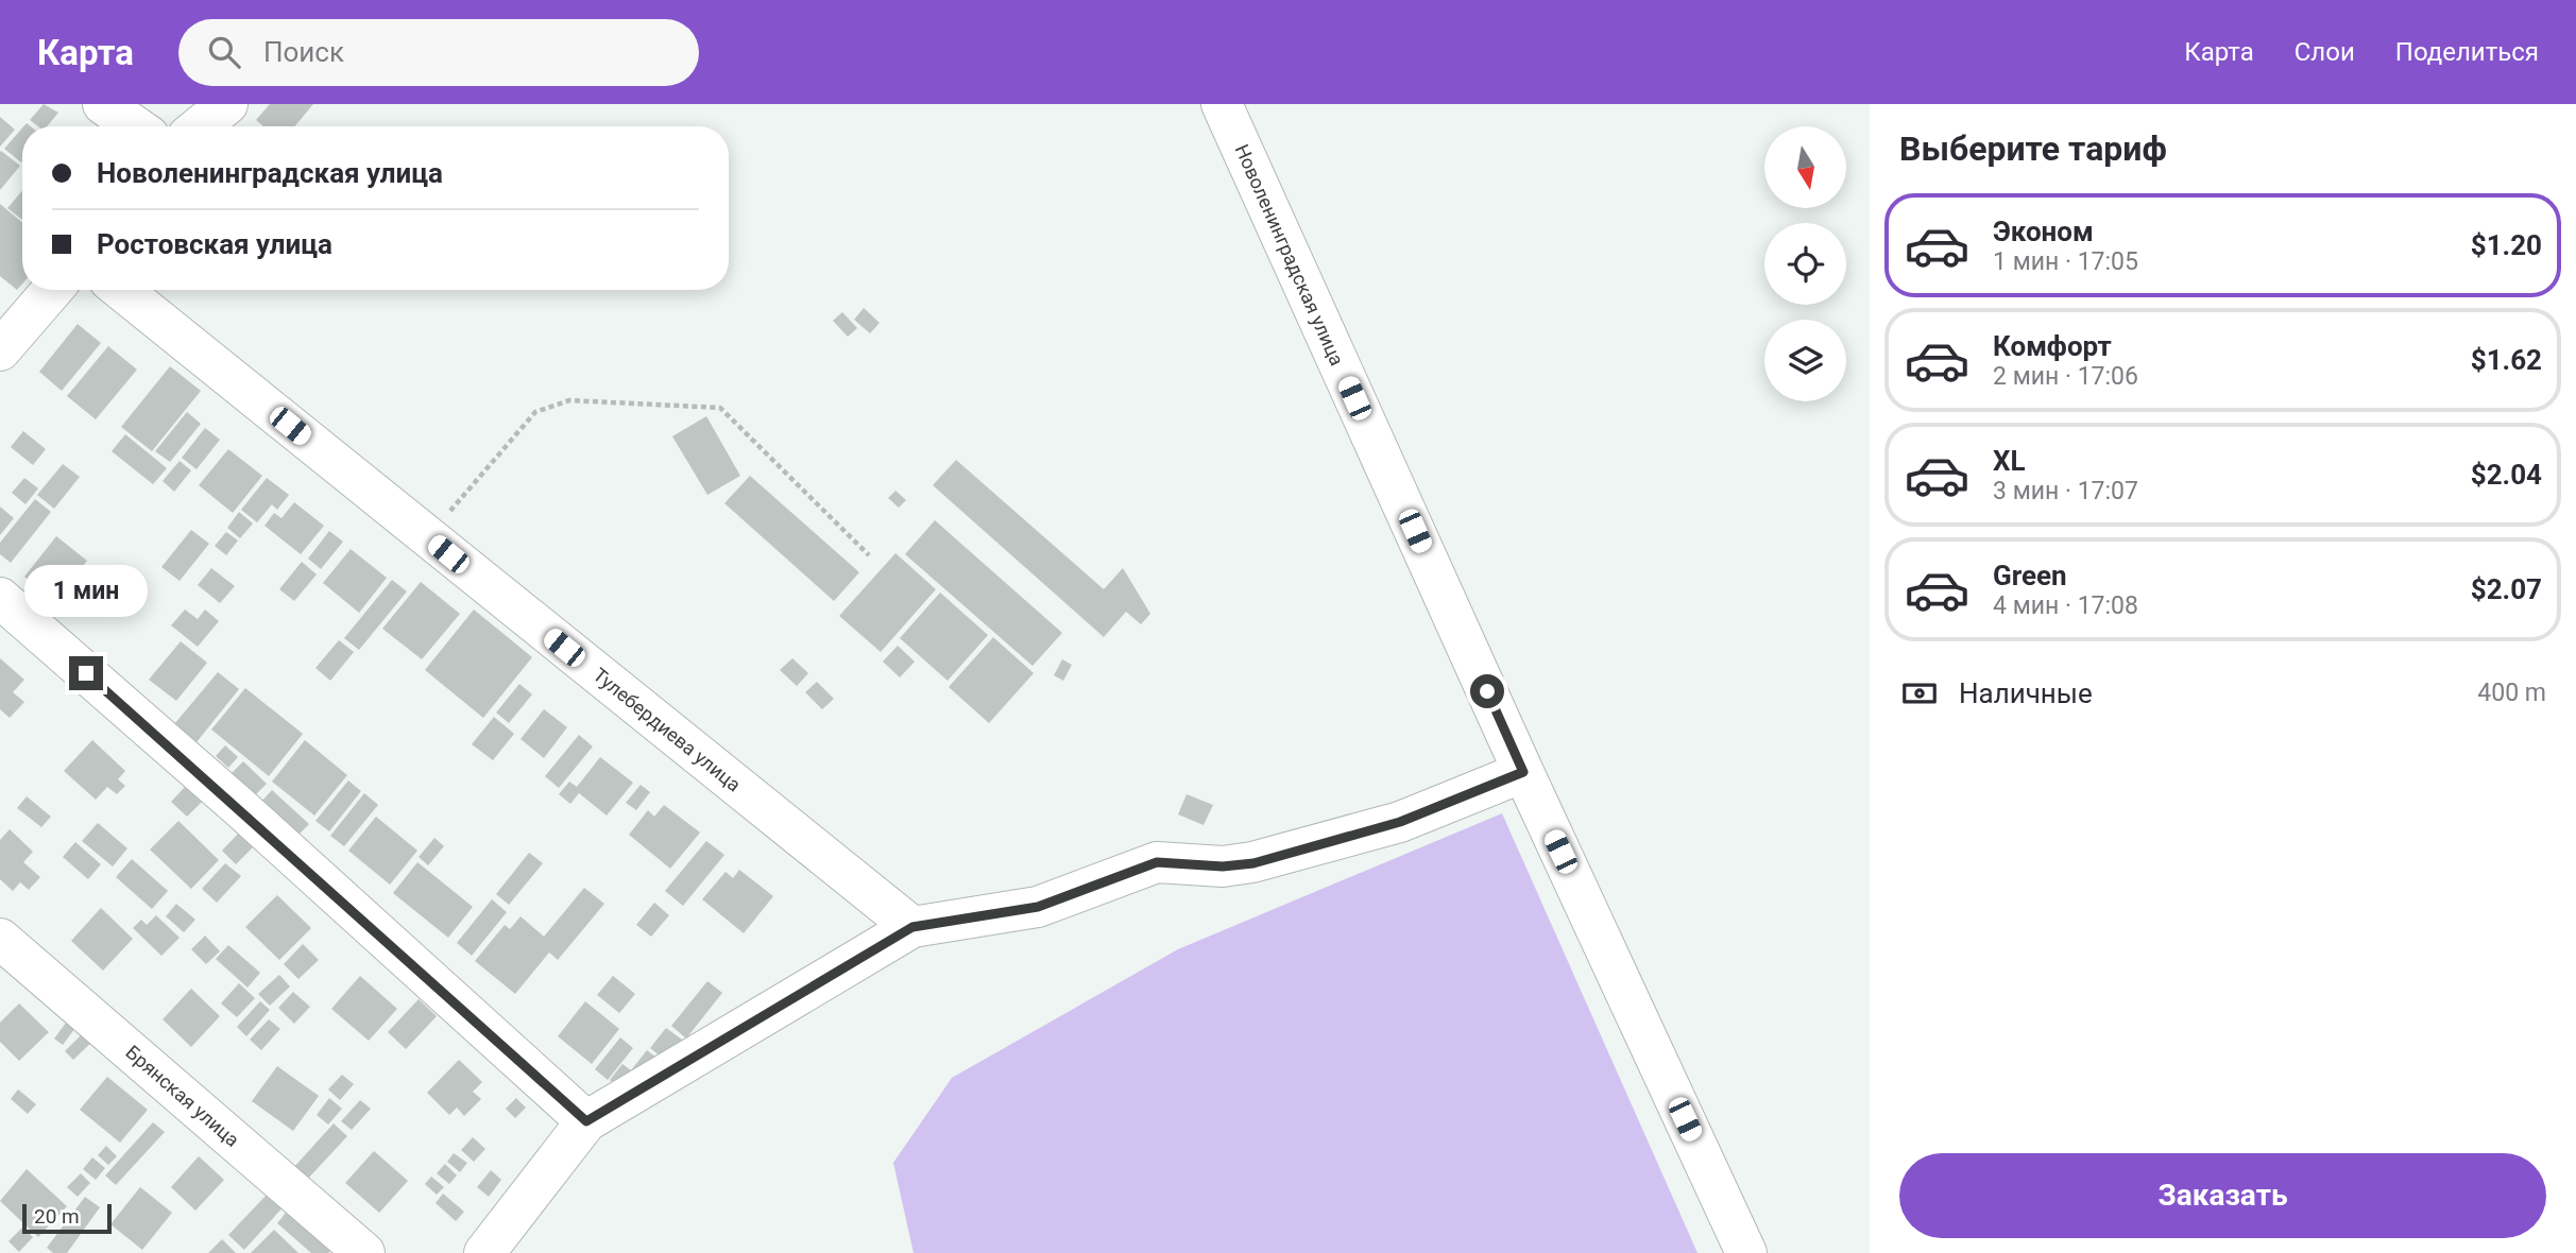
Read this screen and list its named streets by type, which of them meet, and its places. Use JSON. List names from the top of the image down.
{
  "streets": {
    "street": ["Новоленинградская улица", "Тулебердиева улица", "Брянская улица"]
  },
  "scale_bar": "20 m",
  "north": "bottom",
  "page": {
    "header": "Карта",
    "search": "Поиск",
    "nav": ["Карта", "Слои", "Поделиться"],
    "heading": "Выберите тариф",
    "banner": ["Новоленинградская улица", "Ростовская улица"],
    "list": [
      {
        "name": "Эконом",
        "note": "1 мин · 17:05",
        "value": "$1.20"
      },
      {
        "name": "Комфорт",
        "note": "2 мин · 17:06",
        "value": "$1.62"
      },
      {
        "name": "XL",
        "note": "3 мин · 17:07",
        "value": "$2.04"
      },
      {
        "name": "Green",
        "note": "4 мин · 17:08",
        "value": "$2.07"
      }
    ],
    "bubble": "1 мин",
    "pay": ["Наличные", "400 m"],
    "buttons": "Заказать",
    "scale": "20 m"
  }
}
